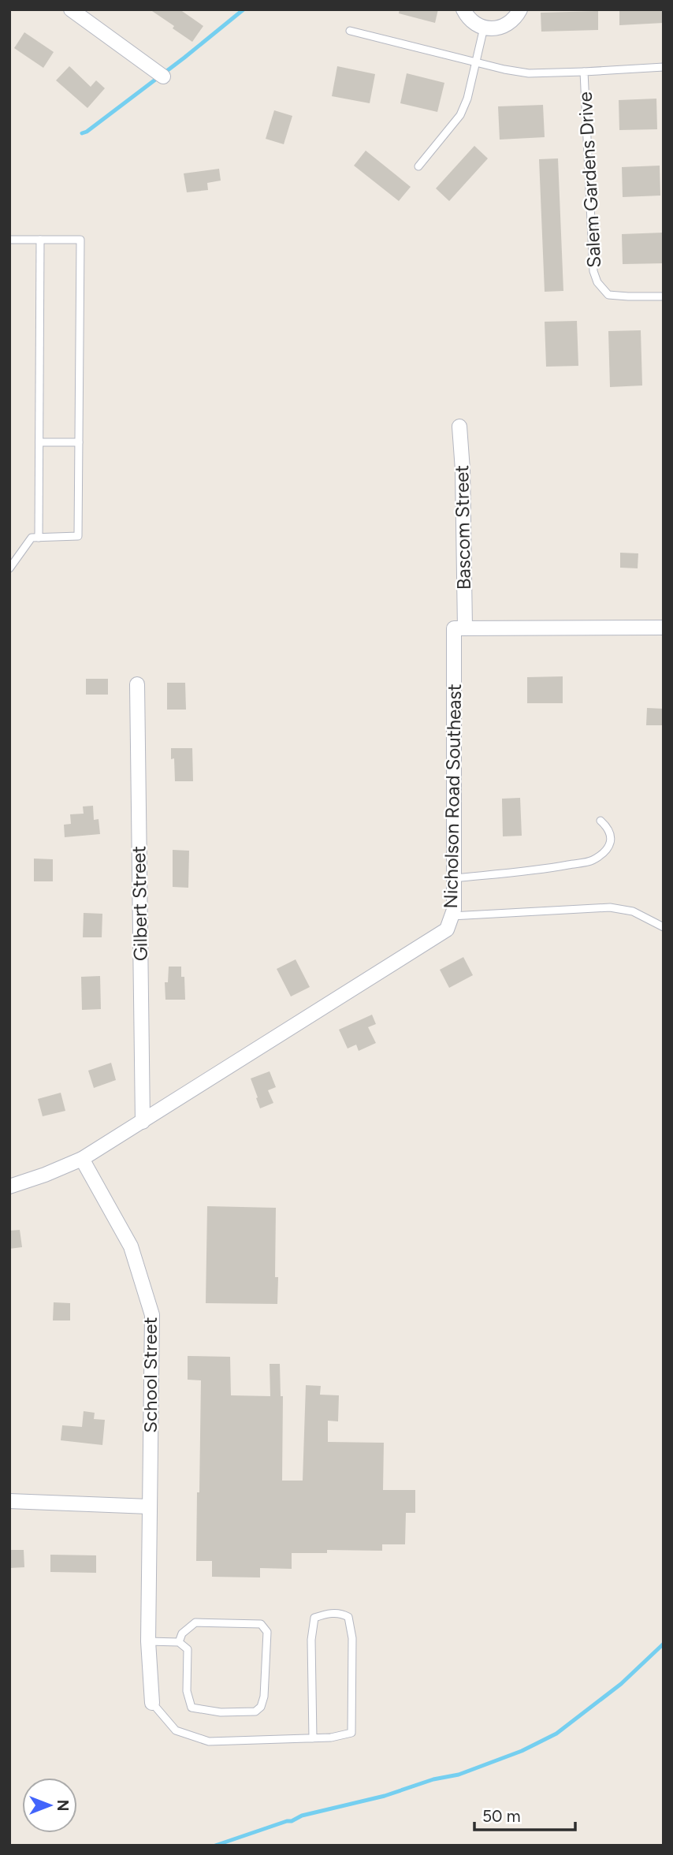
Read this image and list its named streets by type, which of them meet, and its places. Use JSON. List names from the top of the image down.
{
  "streets": {
    "street": [
      "Bascom Street",
      "Nicholson Road Southeast",
      "Gilbert Street",
      "School Street"
    ],
    "lane": ["Salem Gardens Drive"]
  },
  "crossings": [
    ["Bascom Street", "Nicholson Road Southeast"],
    ["Nicholson Road Southeast", "Gilbert Street"],
    ["Nicholson Road Southeast", "School Street"]
  ],
  "scale_bar": "50 m",
  "north": "right"
}
